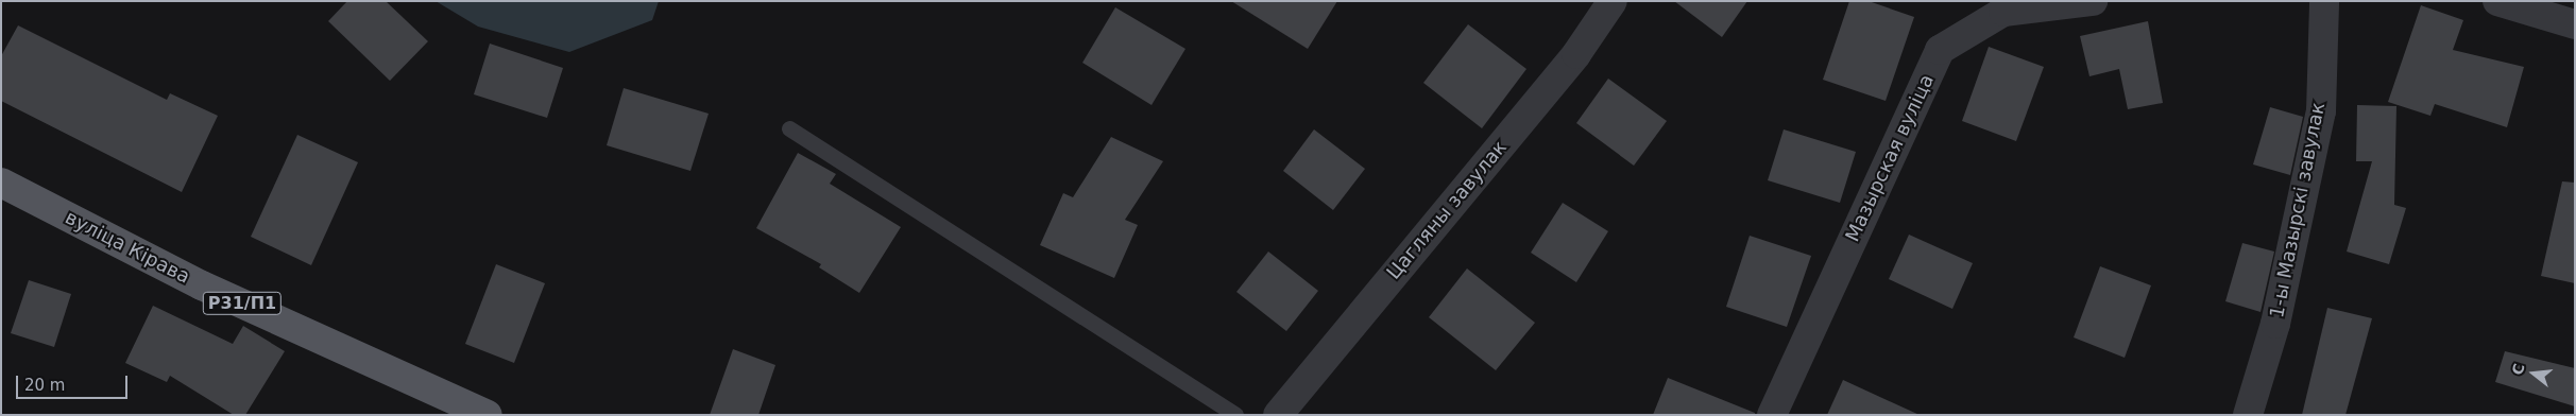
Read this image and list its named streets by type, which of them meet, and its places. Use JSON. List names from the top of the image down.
{
  "streets": {
    "main road": ["вуліца Кірава", "Р31/П1"],
    "street": ["Мазырская вуліца", "Цагляны завулак", "1-ы Мазырскі завулак"]
  },
  "scale_bar": "20 m",
  "north": "left"
}
